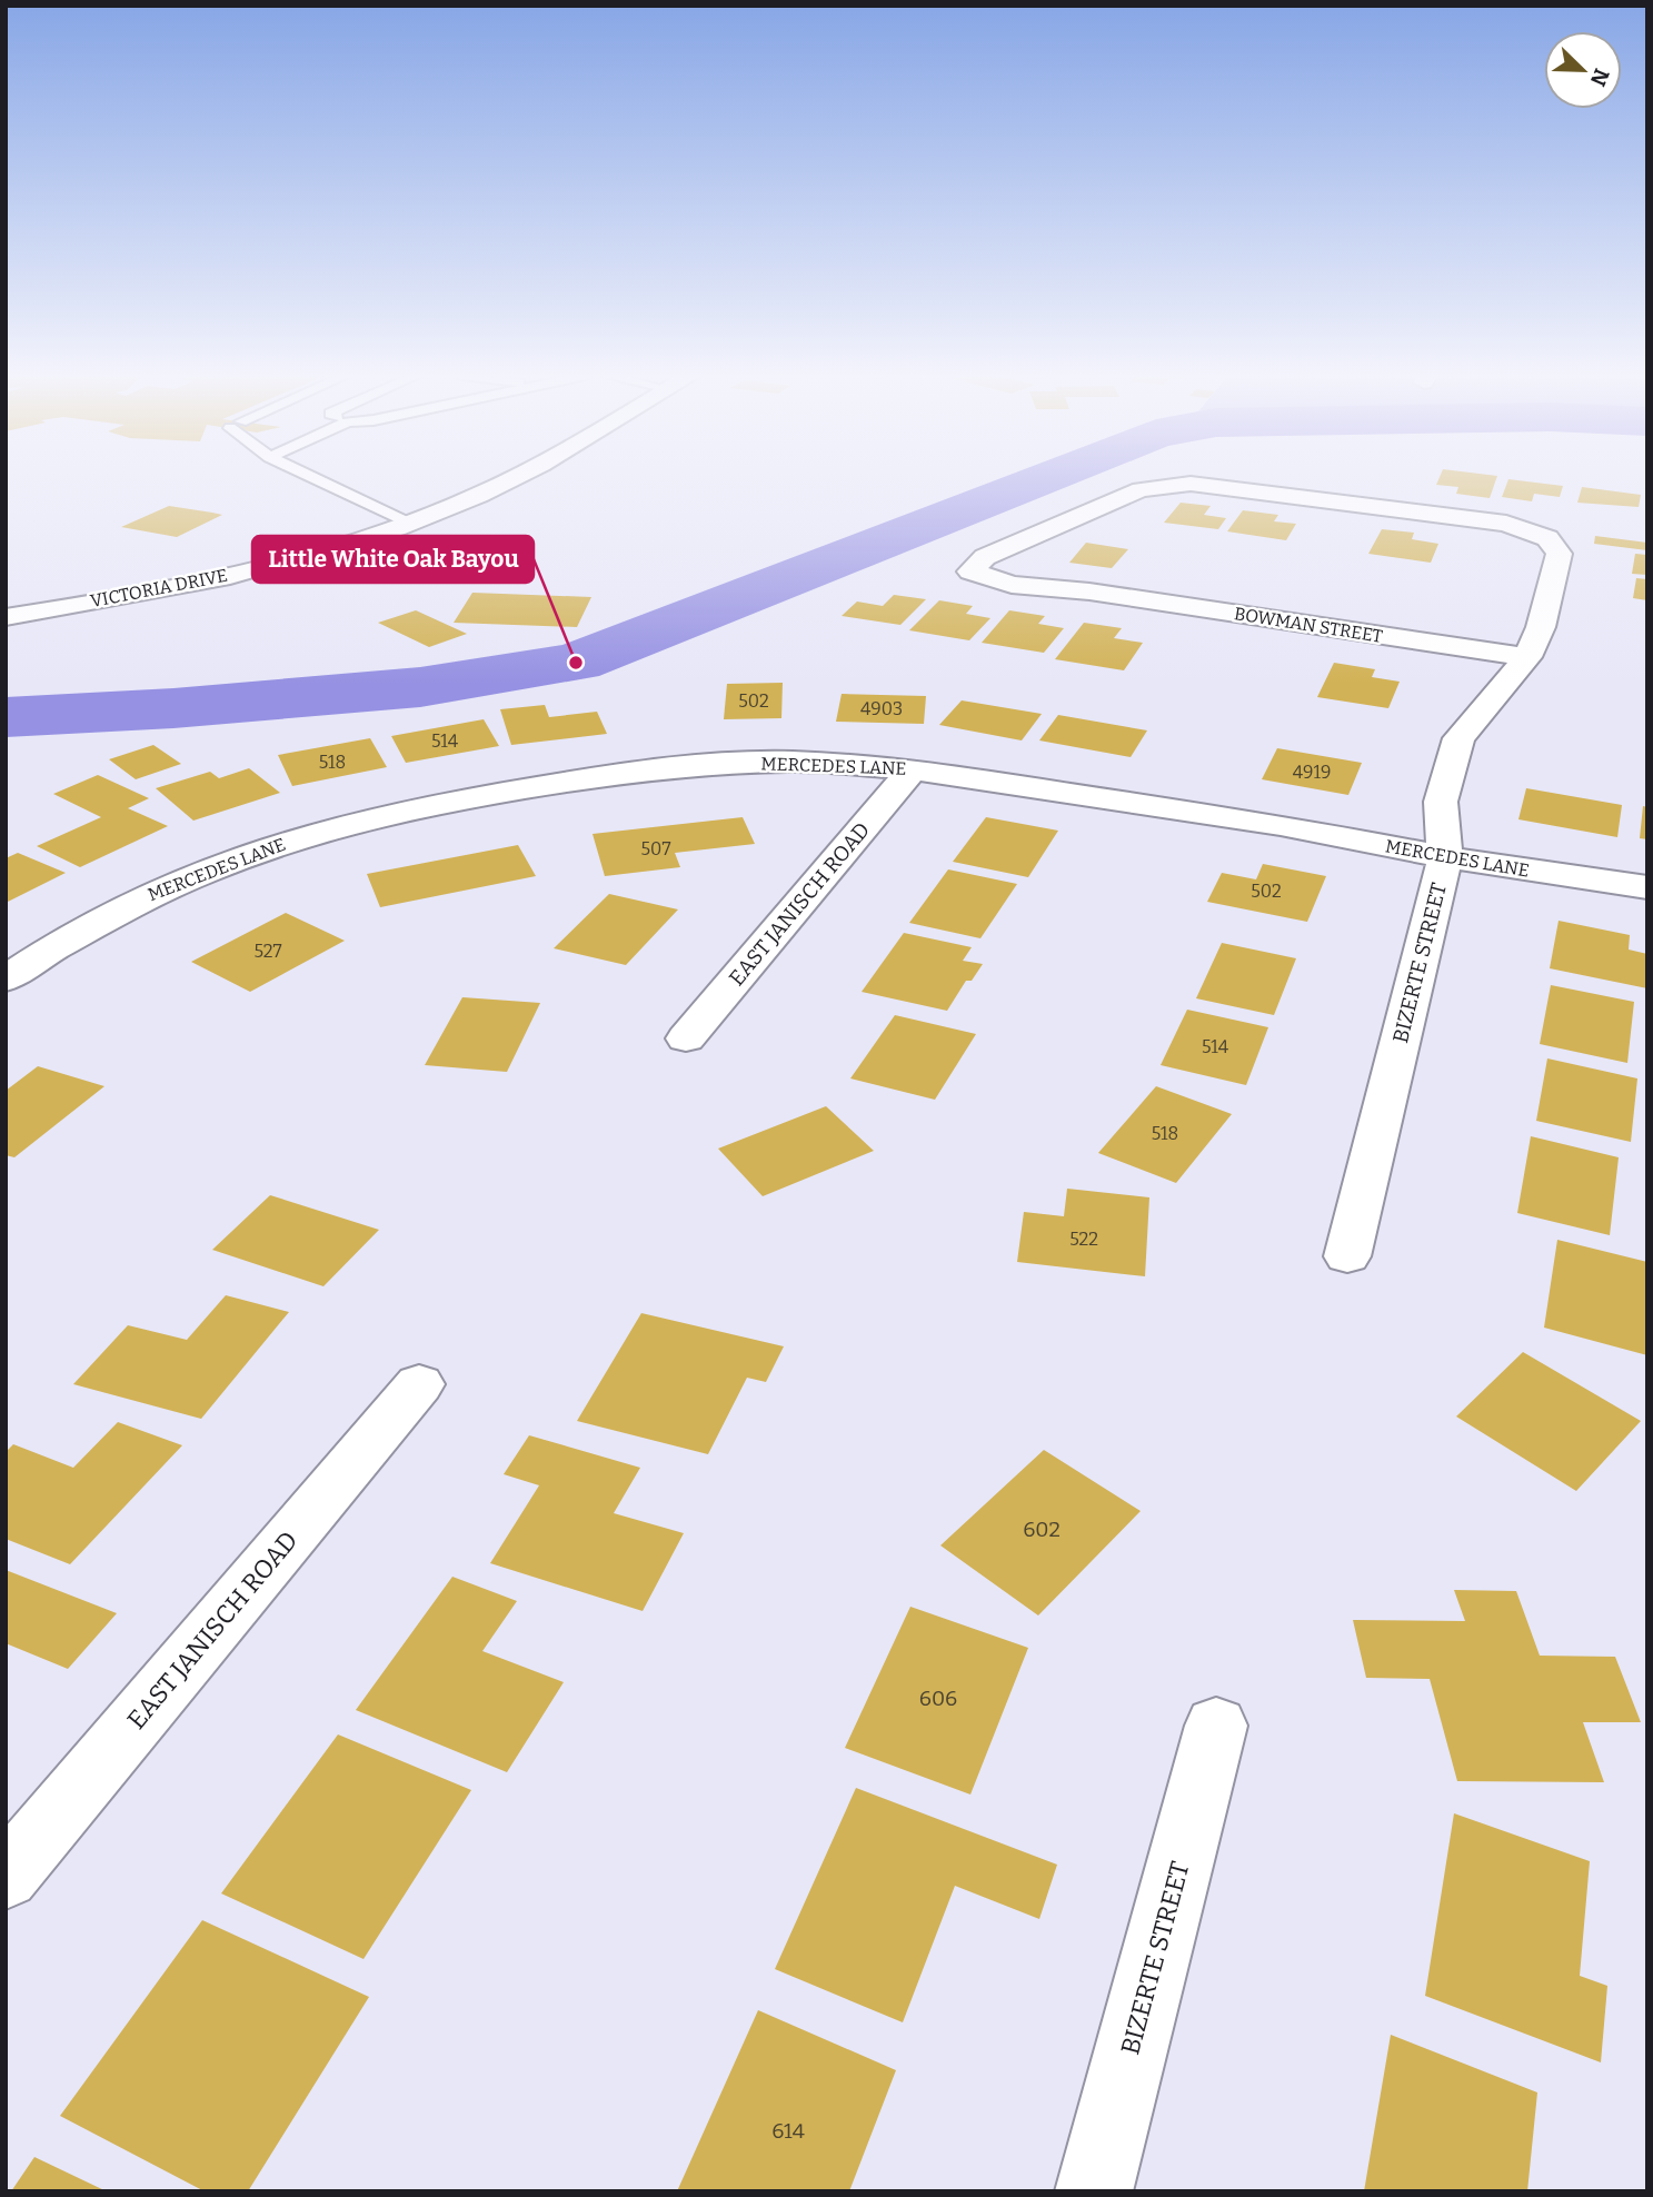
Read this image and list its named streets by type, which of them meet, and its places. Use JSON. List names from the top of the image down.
{
  "streets": {
    "street": [
      "VICTORIA DRIVE",
      "BOWMAN STREET",
      "MERCEDES LANE",
      "EAST JANISCH ROAD",
      "BIZERTE STREET"
    ]
  },
  "crossings": [
    ["BOWMAN STREET", "BIZERTE STREET"],
    ["MERCEDES LANE", "EAST JANISCH ROAD"],
    ["MERCEDES LANE", "BIZERTE STREET"]
  ],
  "places": ["Little White Oak Bayou"],
  "house_numbers": [
    "502",
    "4903",
    "514",
    "518",
    "4919",
    "507",
    "502",
    "527",
    "514",
    "518",
    "522",
    "602",
    "606",
    "614"
  ],
  "north": "bottom right"
}
